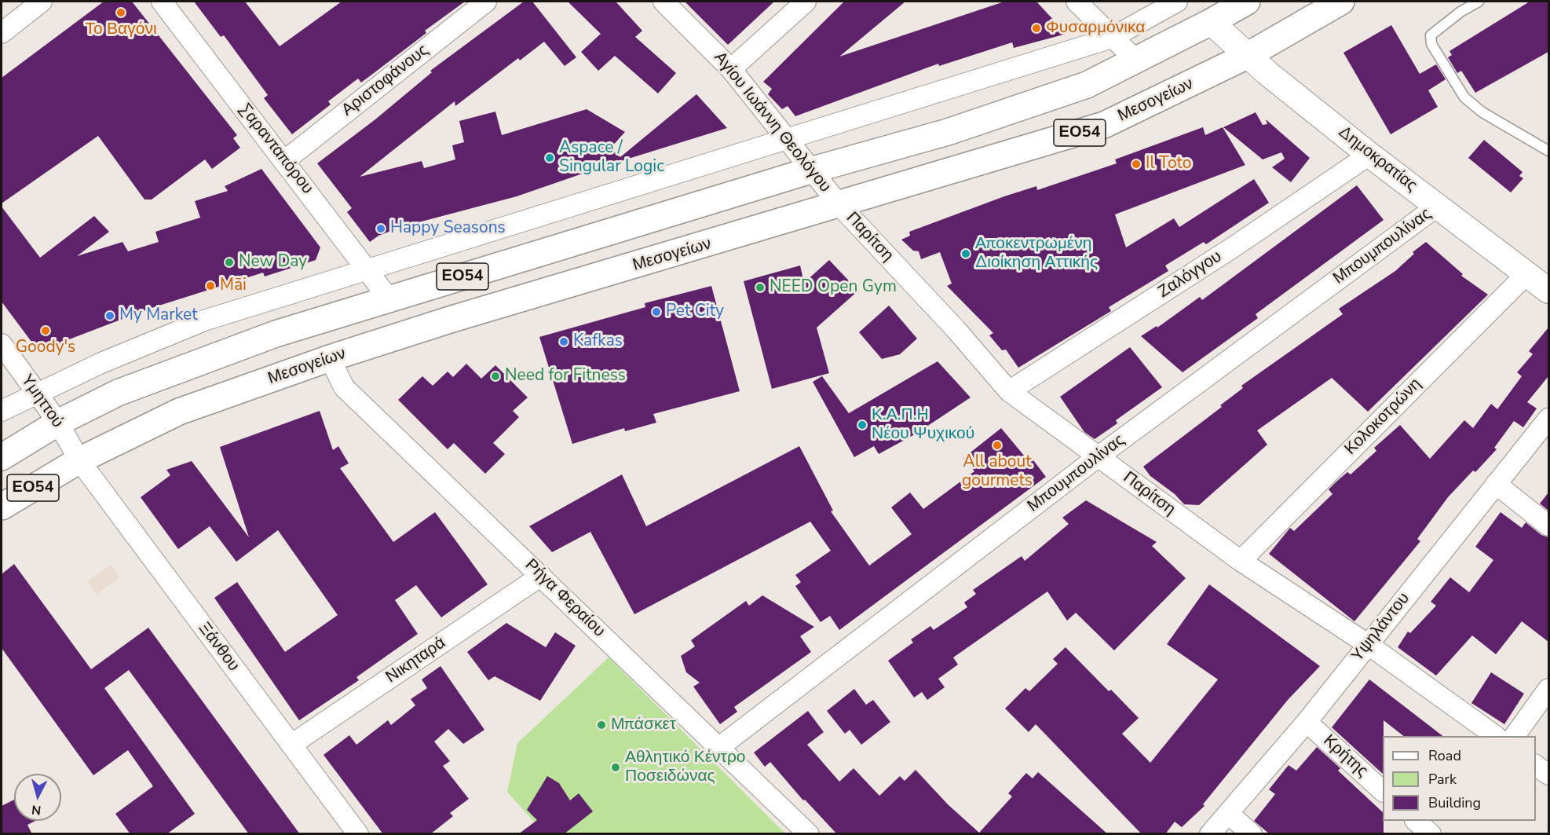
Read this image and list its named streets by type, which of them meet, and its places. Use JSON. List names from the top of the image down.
{
  "streets": {
    "main road": ["Μεσογείων", "ΕΟ54"],
    "street": [
      "Αριστοφάνους",
      "Αγίου Ιωάννη Θεολόγου",
      "Σαρανταπόρου",
      "Δημοκρατίας",
      "Παρίτση",
      "Μπουμπουλίνας",
      "Ζαλόγγου",
      "Υμηττού",
      "Κολοκοτρώνη",
      "Ρήγα Φεραίου",
      "Υψηλάντου",
      "Ξάνθου",
      "Νικηταρά",
      "Κρήτης"
    ]
  },
  "crossings": [
    ["Αριστοφάνους", "Σαρανταπόρου"],
    ["Μεσογείων", "Αγίου Ιωάννη Θεολόγου"],
    ["Μεσογείων", "Δημοκρατίας"],
    ["Μεσογείων", "Παρίτση"],
    ["Μεσογείων", "Υμηττού"],
    ["Μεσογείων", "Ρήγα Φεραίου"],
    ["Μεσογείων", "Ξάνθου"],
    ["Αγίου Ιωάννη Θεολόγου", "ΕΟ54"],
    ["Αγίου Ιωάννη Θεολόγου", "Παρίτση"],
    ["ΕΟ54", "Σαρανταπόρου"],
    ["ΕΟ54", "Δημοκρατίας"],
    ["ΕΟ54", "Υμηττού"],
    ["Δημοκρατίας", "Μπουμπουλίνας"],
    ["Δημοκρατίας", "Ζαλόγγου"],
    ["Δημοκρατίας", "Κολοκοτρώνη"],
    ["Παρίτση", "Μπουμπουλίνας"],
    ["Παρίτση", "Ζαλόγγου"],
    ["Παρίτση", "Κολοκοτρώνη"],
    ["Παρίτση", "Υψηλάντου"],
    ["Μπουμπουλίνας", "Ρήγα Φεραίου"],
    ["Υμηττού", "Ξάνθου"],
    ["Ρήγα Φεραίου", "Νικηταρά"],
    ["Υψηλάντου", "Κρήτης"],
    ["Ξάνθου", "Νικηταρά"]
  ],
  "places": [
    "Το Βαγόνι",
    "Φυσαρμόνικα",
    "Aspace / Singular Logic",
    "Il Toto",
    "Happy Seasons",
    "Αποκεντρωμένη Διοίκηση Αττικής",
    "New Day",
    "Māi",
    "NEED Open Gym",
    "Pet City",
    "My Market",
    "Goody's",
    "Kafkas",
    "Need for Fitness",
    "Κ.Α.Π.Η Νέου Ψυχικού",
    "All about gourmets",
    "Μπάσκετ",
    "Αθλητικό Κέντρο Ποσειδώνας"
  ],
  "legend": ["Road", "Park", "Building"],
  "north": "bottom"
}
